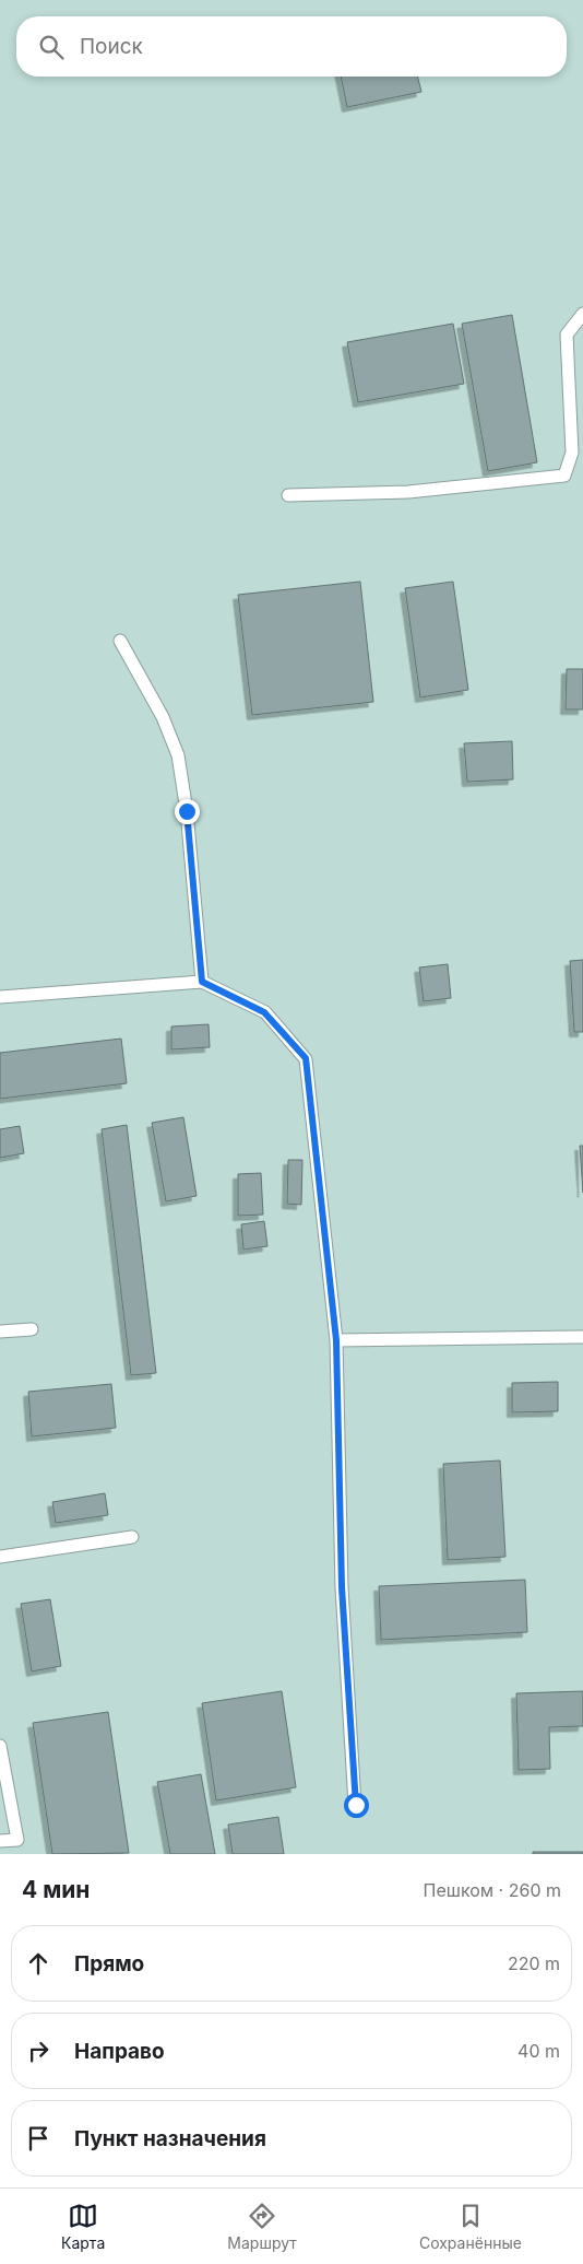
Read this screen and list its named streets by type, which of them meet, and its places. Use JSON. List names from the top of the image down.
{
  "page": {
    "search": "Поиск",
    "heading": ["4 мин", "Пешком · 260 m"],
    "list": [
      ["Прямо", "220 m"],
      ["Направо", "40 m"],
      "Пункт назначения"
    ],
    "nav": ["Карта", "Маршрут", "Сохранённые"]
  }
}
